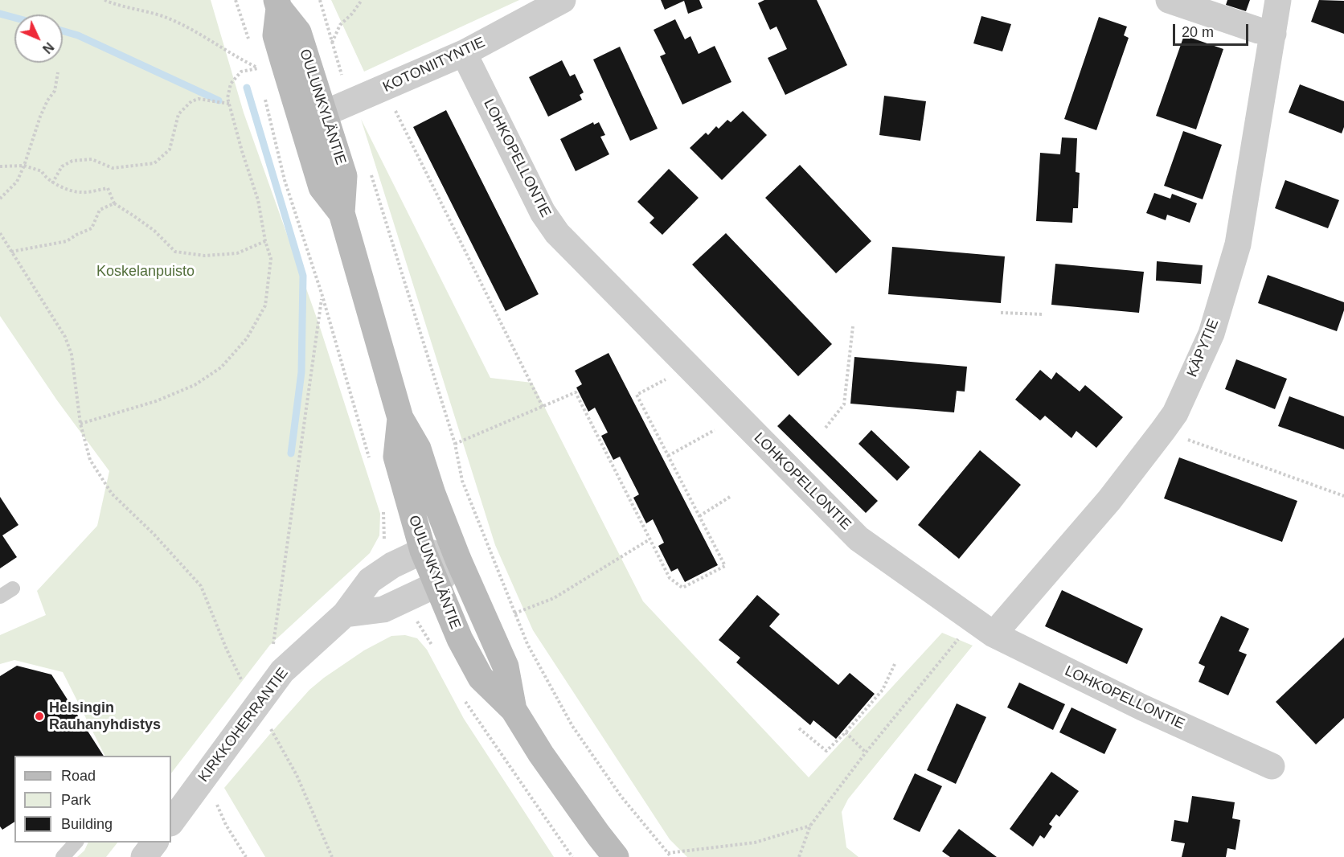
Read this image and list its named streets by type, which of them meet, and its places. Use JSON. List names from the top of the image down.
{
  "streets": {
    "main road": ["OULUNKYLÄNTIE"],
    "street": [
      "KOTONIITYNTIE",
      "LOHKOPELLONTIE",
      "KÄPYTIE",
      "KIRKKOHERRANTIE"
    ]
  },
  "crossings": [
    ["KOTONIITYNTIE", "OULUNKYLÄNTIE"],
    ["KOTONIITYNTIE", "LOHKOPELLONTIE"],
    ["OULUNKYLÄNTIE", "KIRKKOHERRANTIE"],
    ["LOHKOPELLONTIE", "KÄPYTIE"]
  ],
  "parks": ["Koskelanpuisto"],
  "places": ["Helsingin Rauhanyhdistys"],
  "legend": ["Road", "Park", "Building"],
  "scale_bar": "20 m",
  "north": "bottom right"
}
